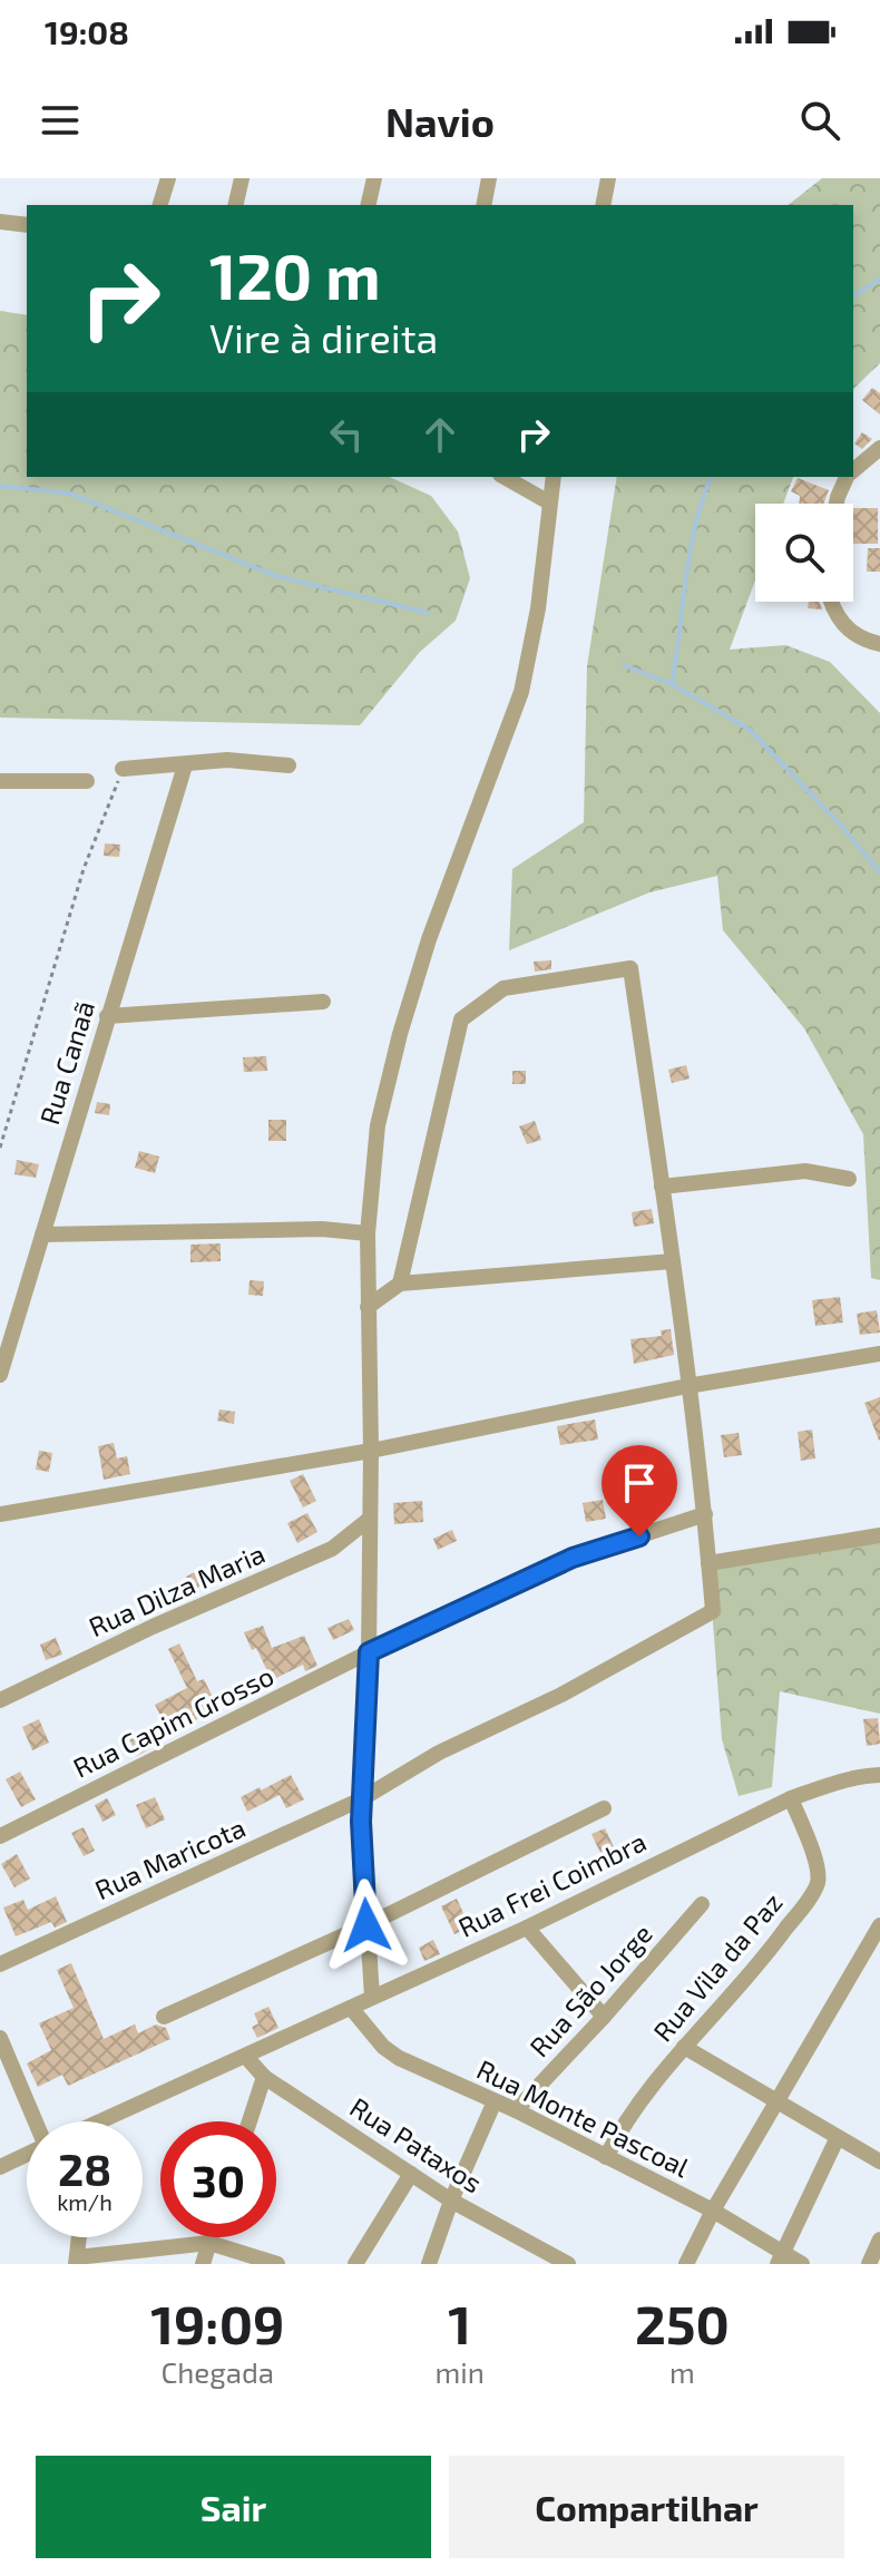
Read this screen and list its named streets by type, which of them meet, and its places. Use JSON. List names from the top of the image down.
{
  "streets": {
    "street": [
      "Rua Canaã",
      "Rua Dilza Maria",
      "Rua Capim Grosso",
      "Rua Maricota",
      "Rua Frei Coimbra",
      "Rua Vila da Paz",
      "Rua São Jorge",
      "Rua Monte Pascoal",
      "Rua Pataxos"
    ]
  },
  "crossings": [
    ["Rua Frei Coimbra", "Rua Vila da Paz"],
    ["Rua Frei Coimbra", "Rua Monte Pascoal"],
    ["Rua Frei Coimbra", "Rua Pataxos"],
    ["Rua Vila da Paz", "Rua Monte Pascoal"],
    ["Rua São Jorge", "Rua Monte Pascoal"]
  ],
  "page": {
    "status": "19:08",
    "header": "Navio",
    "turn": ["120 m", "Vire à direita"],
    "speed": "28 km/h",
    "limit": "30",
    "eta": [
      "19:09",
      "Chegada",
      "1",
      "min",
      "250",
      "m"
    ],
    "buttons": ["Sair", "Compartilhar"]
  }
}
